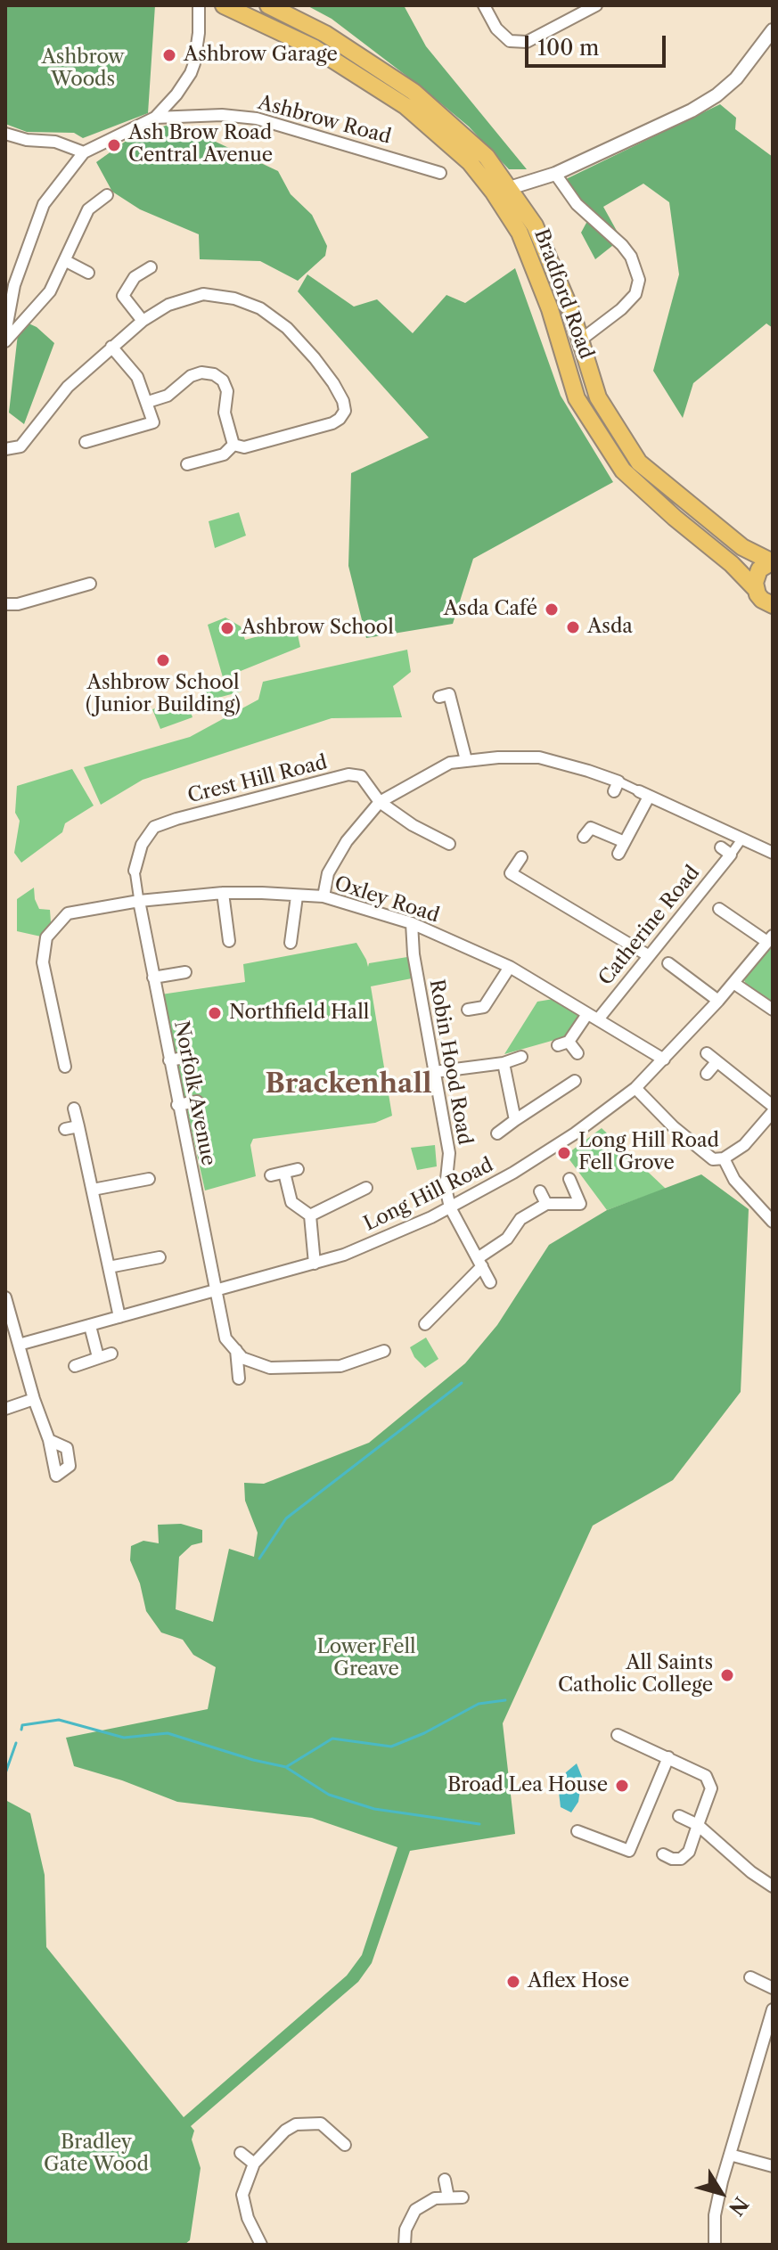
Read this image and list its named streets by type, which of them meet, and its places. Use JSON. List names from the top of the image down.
{
  "streets": {
    "main road": ["Bradford Road"],
    "street": [
      "Ashbrow Road",
      "Crest Hill Road",
      "Oxley Road",
      "Catherine Road",
      "Robin Hood Road",
      "Norfolk Avenue",
      "Long Hill Road"
    ]
  },
  "crossings": [
    ["Oxley Road", "Catherine Road"],
    ["Oxley Road", "Robin Hood Road"],
    ["Oxley Road", "Norfolk Avenue"],
    ["Oxley Road", "Long Hill Road"],
    ["Robin Hood Road", "Long Hill Road"],
    ["Norfolk Avenue", "Long Hill Road"]
  ],
  "districts": ["Brackenhall"],
  "parks": ["Ashbrow Woods", "Lower Fell Greave", "Bradley Gate Wood"],
  "places": [
    "Ashbrow Garage",
    "Ash Brow Road Central Avenue",
    "Asda Café",
    "Asda",
    "Ashbrow School",
    "Ashbrow School (Junior Building)",
    "Northfield Hall",
    "Long Hill Road Fell Grove",
    "All Saints Catholic College",
    "Broad Lea House",
    "Aflex Hose"
  ],
  "scale_bar": "100 m",
  "north": "bottom right"
}
